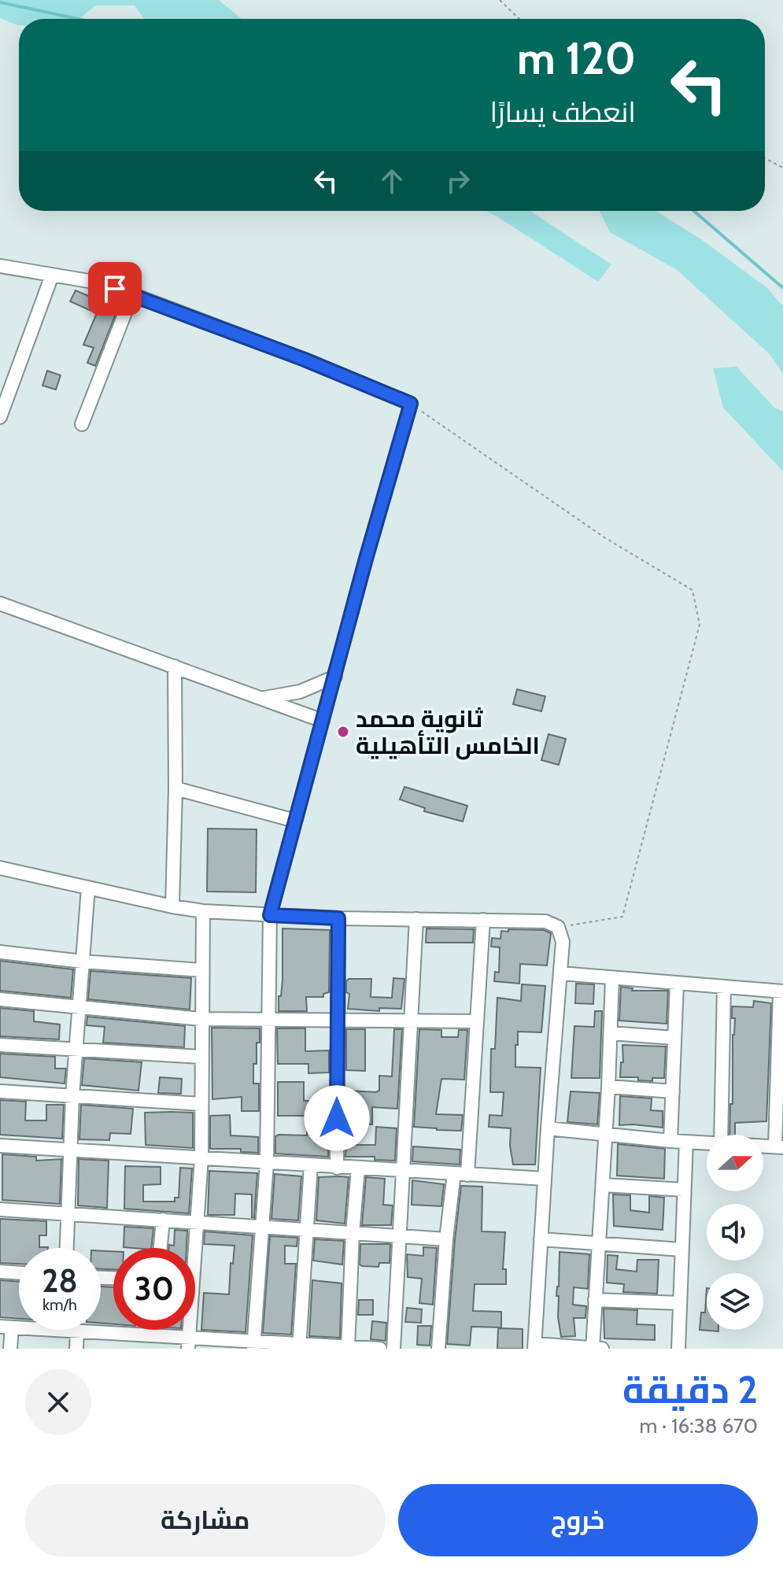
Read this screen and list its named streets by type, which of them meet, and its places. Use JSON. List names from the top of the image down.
{
  "places": ["ثانوية محمد الخامس التأهيلية"],
  "north": "right",
  "page": {
    "turn": ["120 m", "انعطف يسارًا"],
    "speed": "28 km/h",
    "limit": "30",
    "heading": ["2 دقيقة", "670 m · 16:38"],
    "buttons": ["خروج", "مشاركة"]
  }
}
